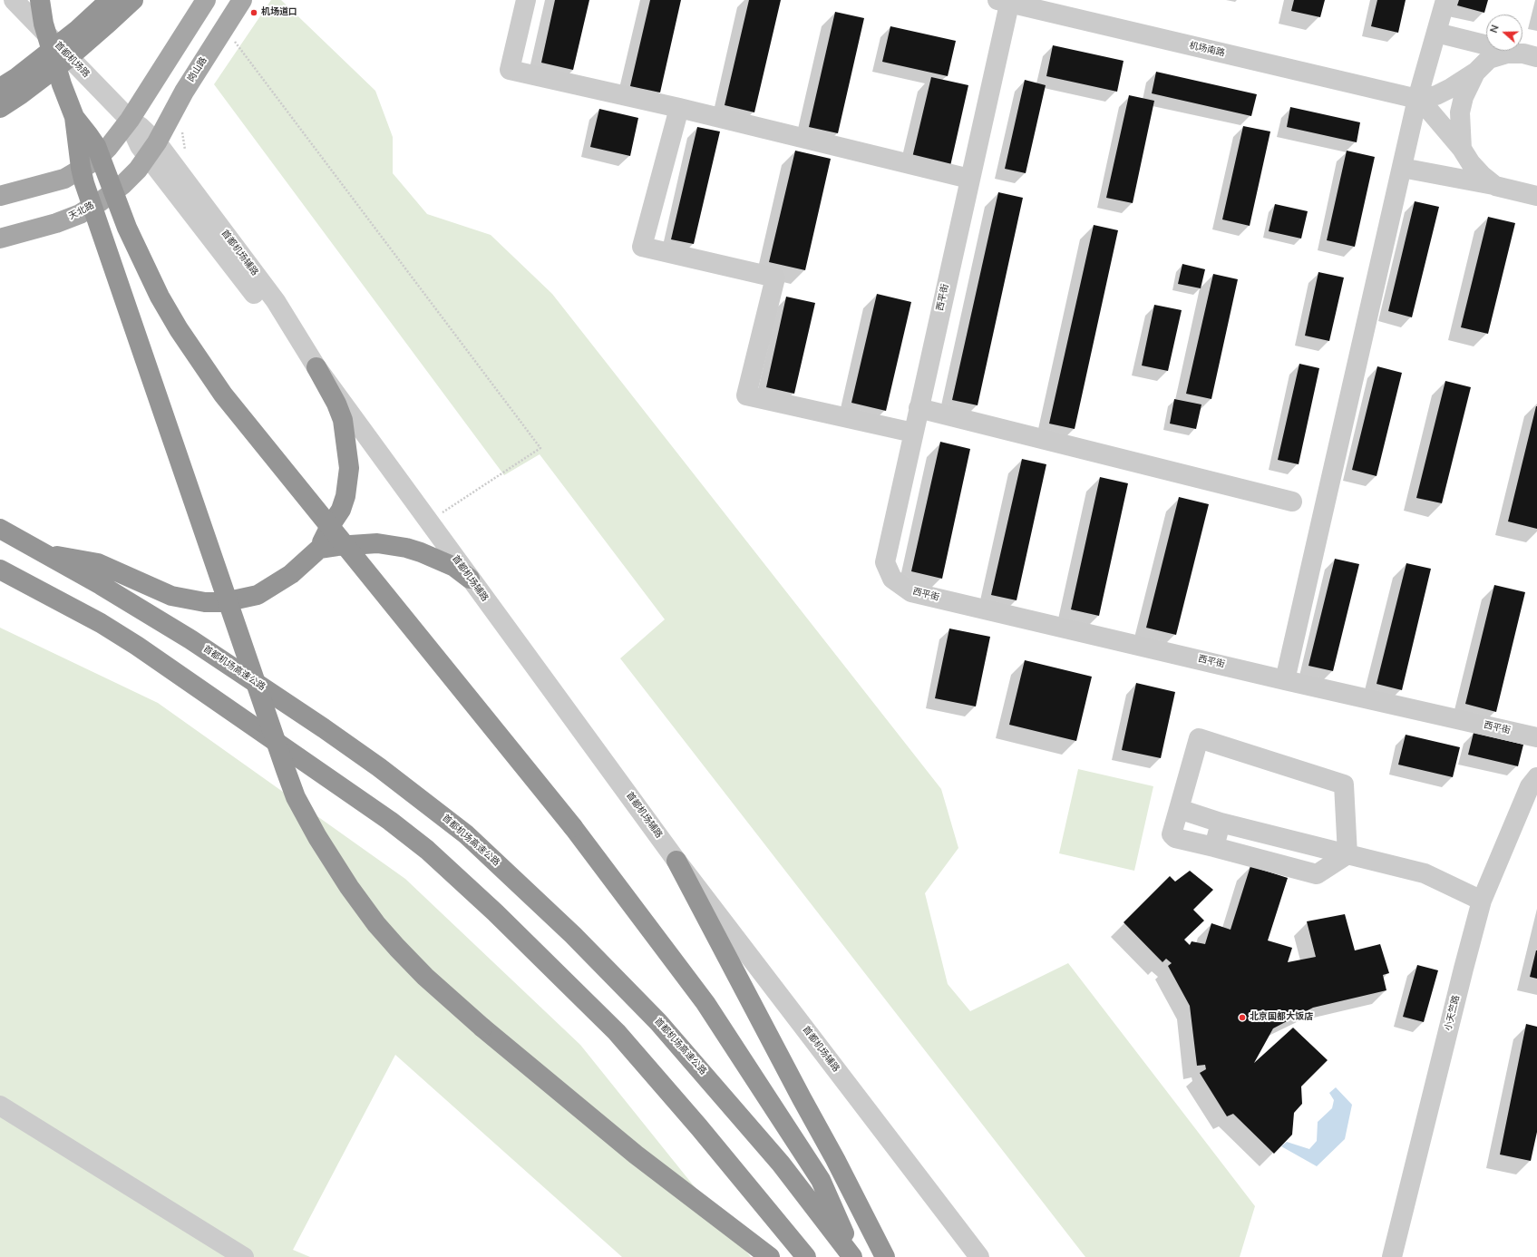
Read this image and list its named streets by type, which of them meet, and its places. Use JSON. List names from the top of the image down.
{
  "streets": {
    "highway": ["首都机场高速公路"],
    "main road": ["岗山路", "天北路"],
    "street": [
      "机场南路",
      "首都机场路",
      "首都机场辅路",
      "西平街",
      "小天竺路"
    ]
  },
  "crossings": [
    ["机场南路", "西平街"],
    ["首都机场路", "岗山路"],
    ["首都机场路", "天北路"],
    ["首都机场路", "首都机场辅路"],
    ["岗山路", "天北路"],
    ["岗山路", "首都机场辅路"],
    ["天北路", "首都机场辅路"]
  ],
  "places": ["机场道口", "北京国都大饭店"],
  "north": "left"
}
